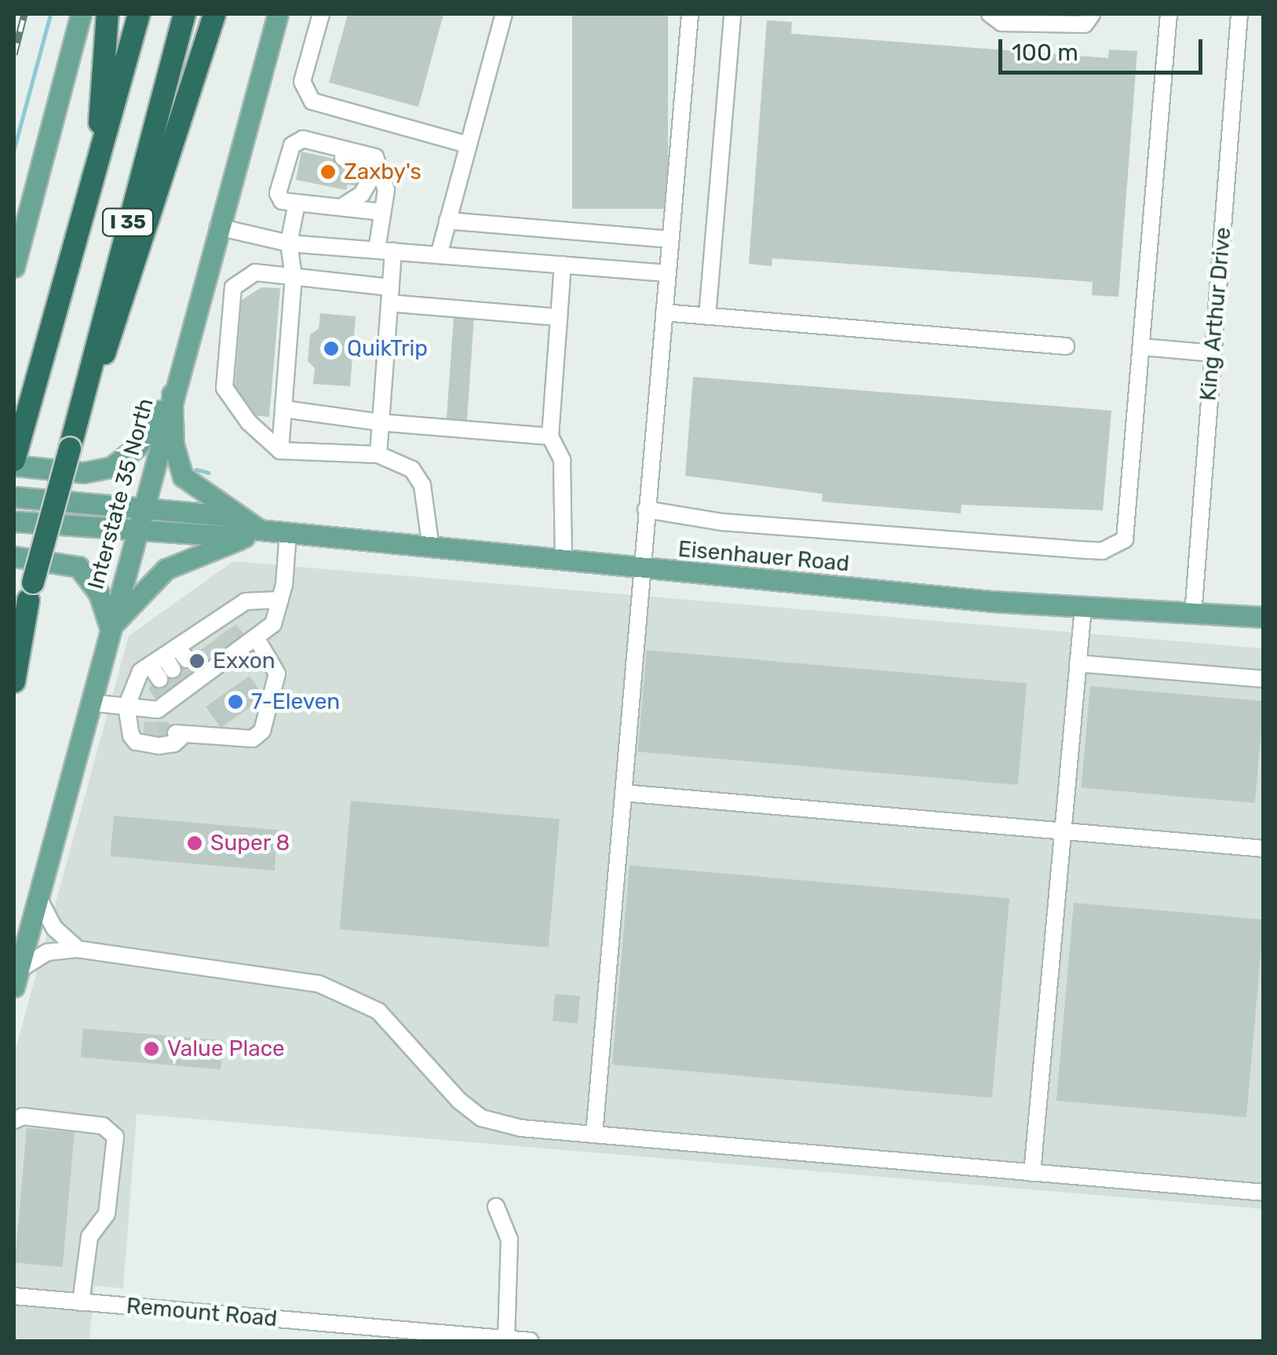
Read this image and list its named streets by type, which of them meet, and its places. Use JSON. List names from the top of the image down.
{
  "streets": {
    "highway": ["I 35"],
    "main road": ["Interstate 35 North", "Eisenhauer Road"],
    "street": ["King Arthur Drive", "Remount Road"]
  },
  "crossings": [
    ["King Arthur Drive", "Eisenhauer Road"],
    ["Interstate 35 North", "Eisenhauer Road"]
  ],
  "places": [
    "Zaxby's",
    "QuikTrip",
    "Exxon",
    "7-Eleven",
    "Super 8",
    "Value Place"
  ],
  "scale_bar": "100 m"
}
